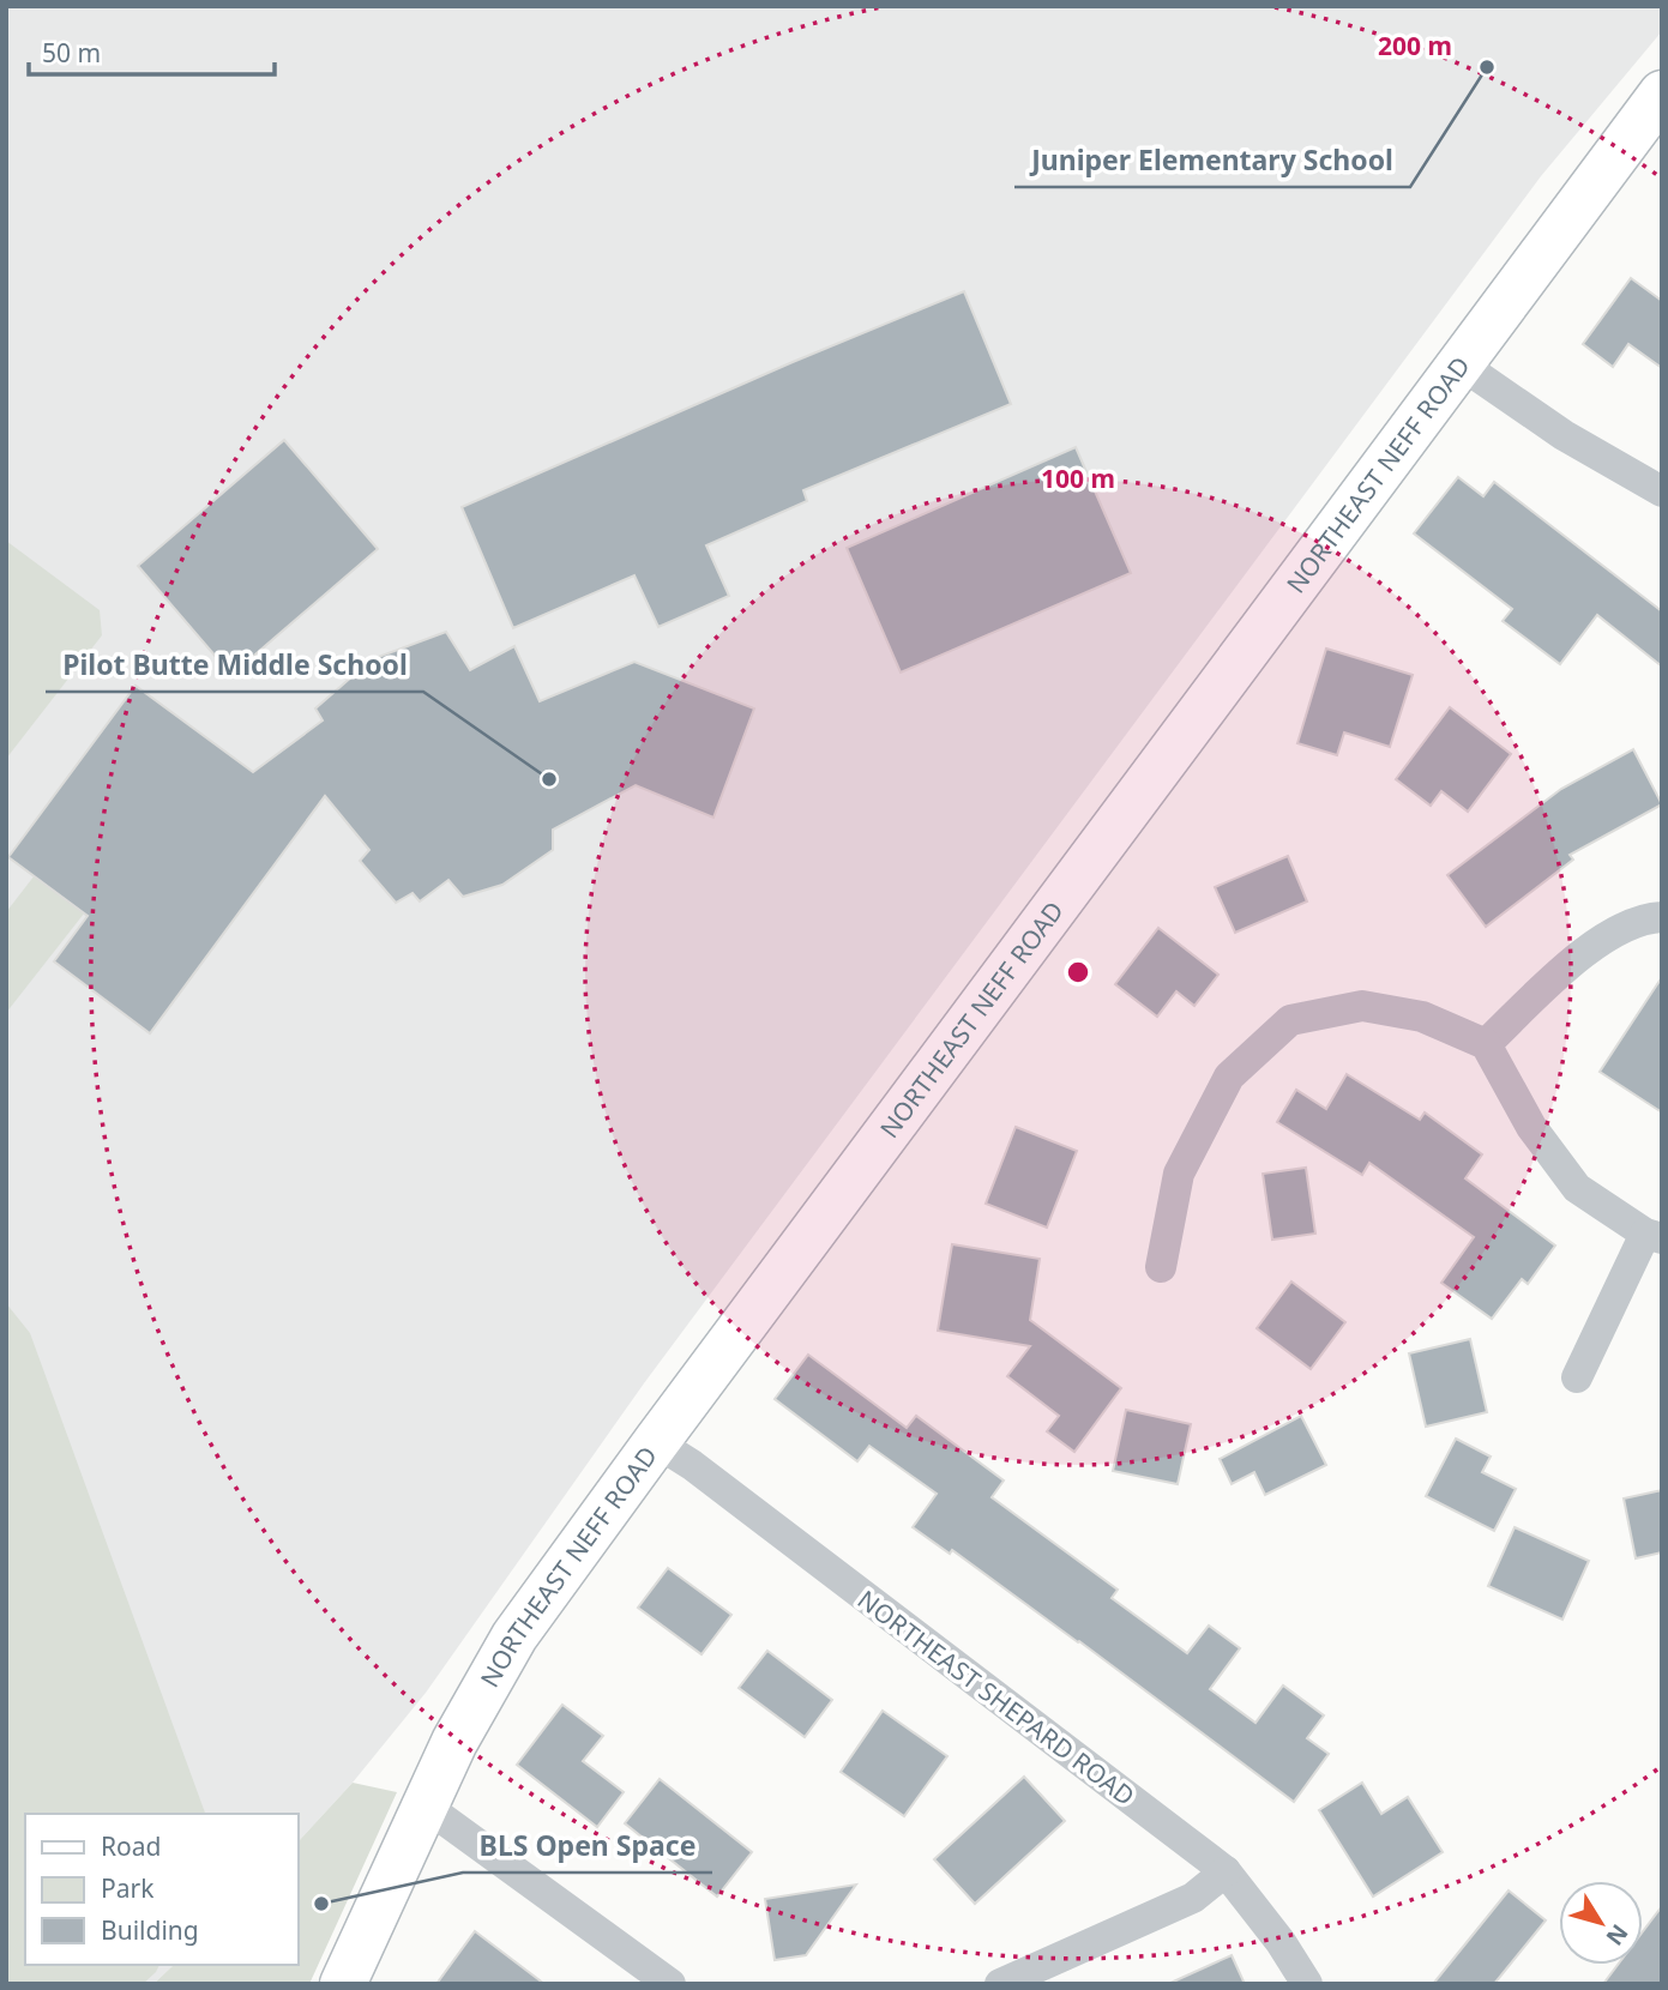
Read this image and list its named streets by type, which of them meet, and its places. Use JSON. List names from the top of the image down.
{
  "streets": {
    "main road": ["NORTHEAST NEFF ROAD"],
    "street": ["NORTHEAST SHEPARD ROAD"]
  },
  "crossings": [
    ["NORTHEAST NEFF ROAD", "NORTHEAST SHEPARD ROAD"]
  ],
  "places": ["Juniper Elementary School", "Pilot Butte Middle School", "BLS Open Space"],
  "legend": ["Road", "Park", "Building"],
  "scale_bar": "50 m",
  "north": "bottom right",
  "rings": ["200 m", "100 m"]
}
